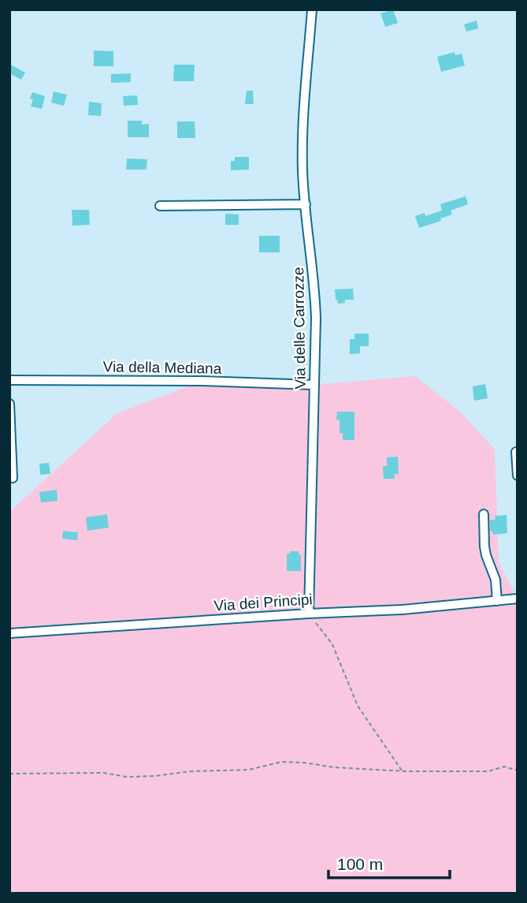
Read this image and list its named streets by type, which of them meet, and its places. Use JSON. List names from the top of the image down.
{
  "streets": {
    "street": ["Via delle Carrozze", "Via della Mediana", "Via dei Principi"]
  },
  "crossings": [
    ["Via delle Carrozze", "Via della Mediana"],
    ["Via delle Carrozze", "Via dei Principi"]
  ],
  "scale_bar": "100 m"
}
